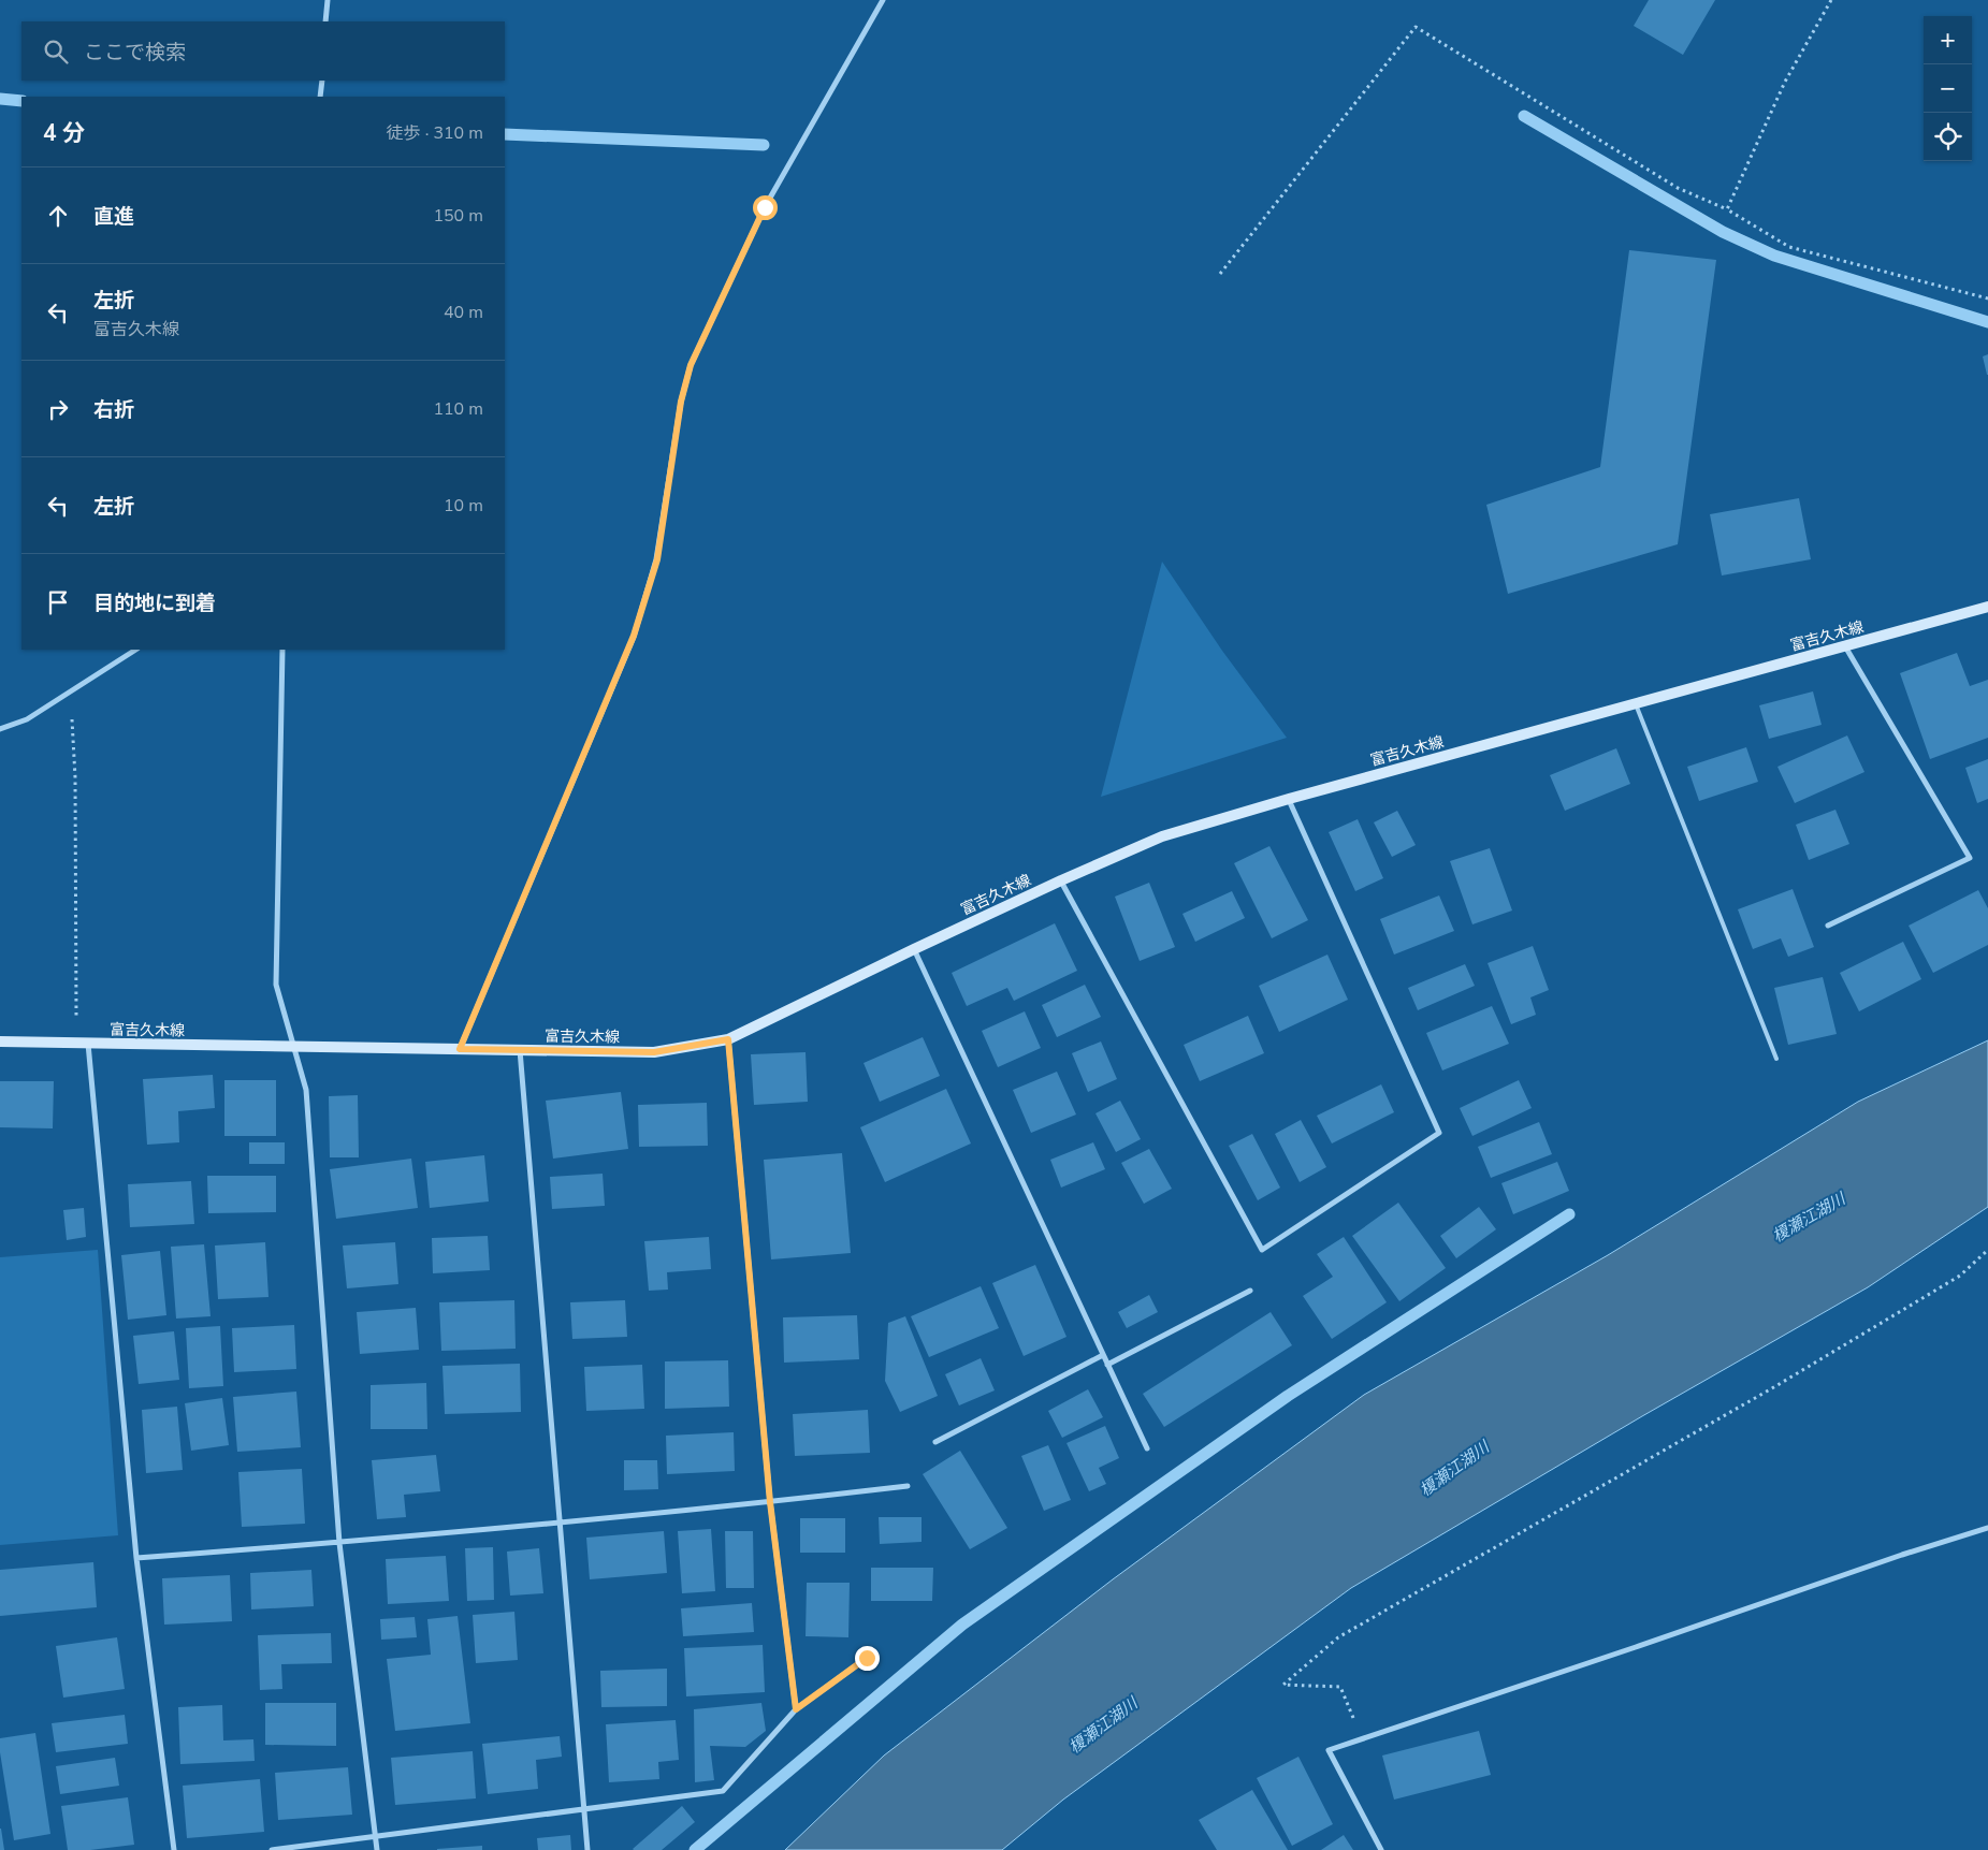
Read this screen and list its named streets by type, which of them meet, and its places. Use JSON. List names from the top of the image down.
{
  "streets": {
    "main road": ["富吉久木線"]
  },
  "water": ["榎瀬江湖川"],
  "page": {
    "map_buttons": ["+", "−"],
    "search": "ここで検索",
    "heading": ["4 分", "徒歩 · 310 m"],
    "list": [
      ["直進", "150 m"],
      ["左折", "富吉久木線", "40 m"],
      ["右折", "110 m"],
      ["左折", "10 m"],
      "目的地に到着"
    ]
  }
}
